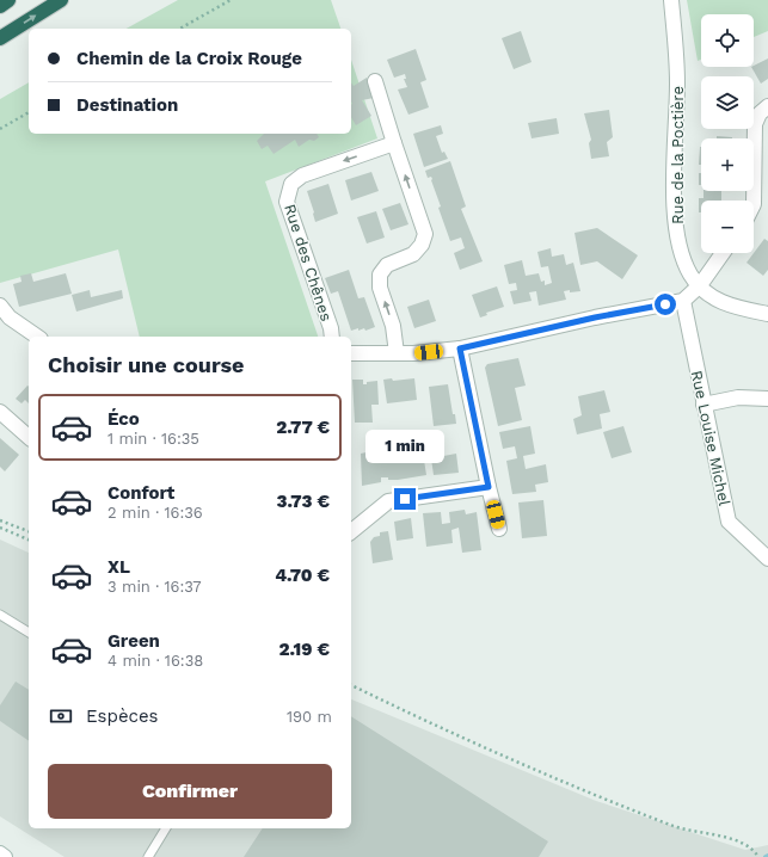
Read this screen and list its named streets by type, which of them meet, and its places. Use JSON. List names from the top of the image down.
{
  "streets": {
    "street": ["Rue de la Poctière", "Rue des Chênes", "Rue Louise Michel"]
  },
  "page": {
    "map_buttons": ["+", "−"],
    "banner": ["Chemin de la Croix Rouge", "Destination"],
    "heading": "Choisir une course",
    "list": [
      {
        "name": "Éco",
        "note": "1 min · 16:35",
        "value": "2.77 €"
      },
      {
        "name": "Confort",
        "note": "2 min · 16:36",
        "value": "3.73 €"
      },
      {
        "name": "XL",
        "note": "3 min · 16:37",
        "value": "4.70 €"
      },
      {
        "name": "Green",
        "note": "4 min · 16:38",
        "value": "2.19 €"
      }
    ],
    "bubble": "1 min",
    "pay": ["Espèces", "190 m"],
    "buttons": "Confirmer"
  }
}
